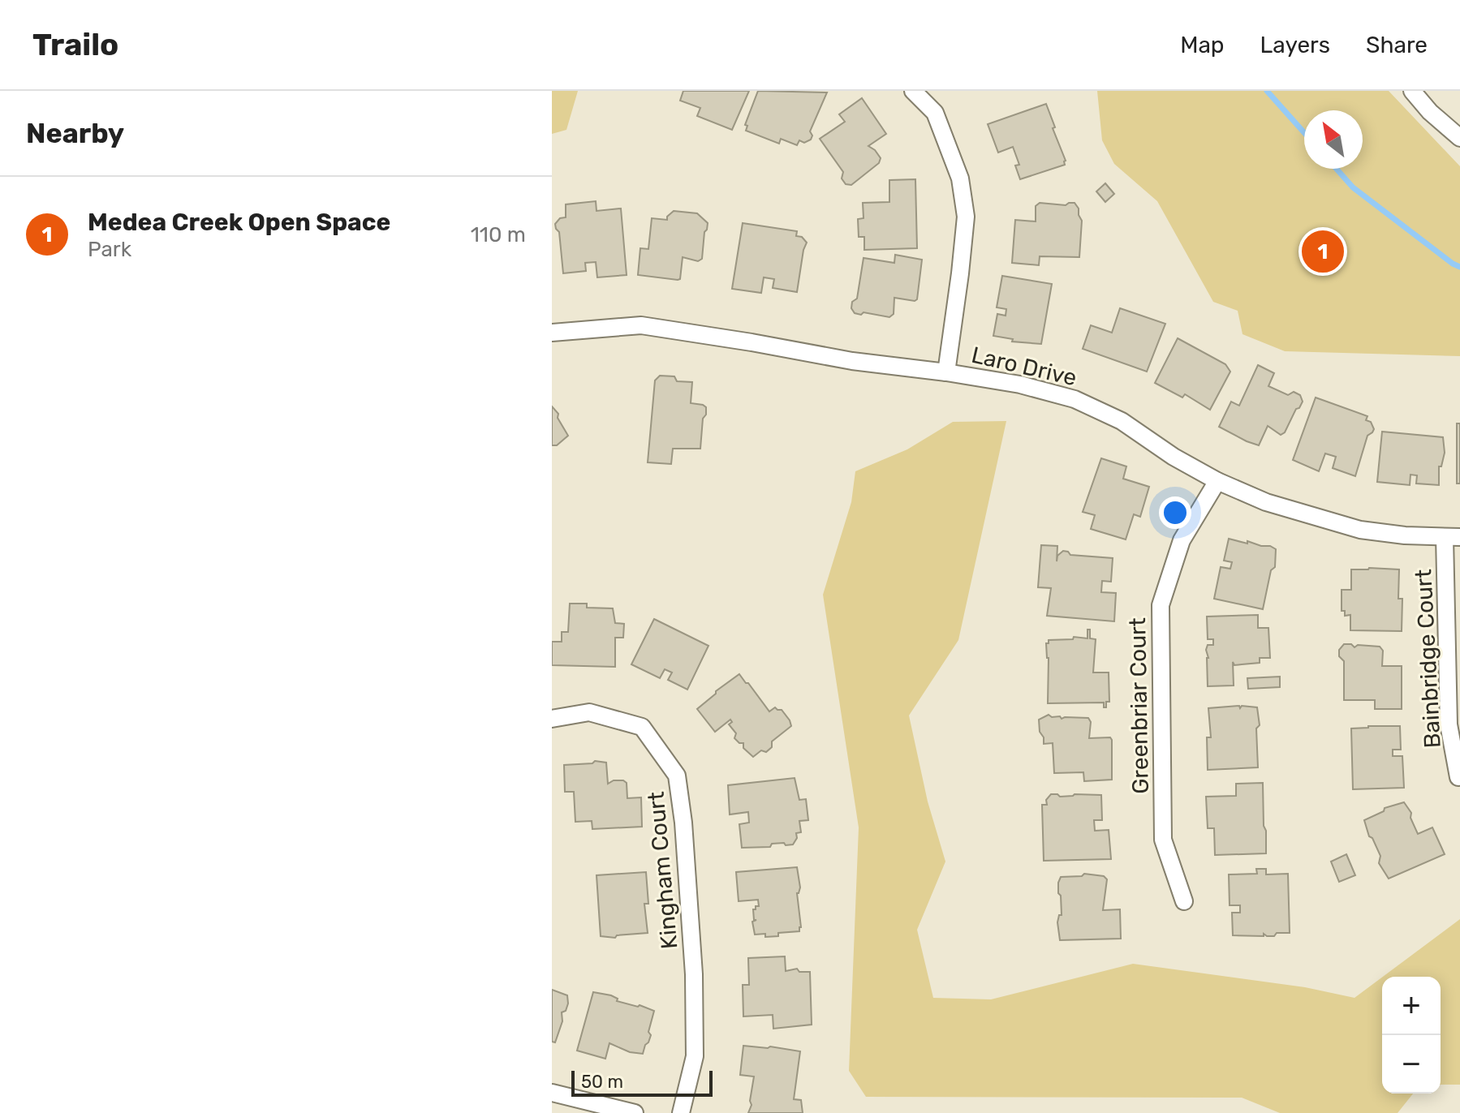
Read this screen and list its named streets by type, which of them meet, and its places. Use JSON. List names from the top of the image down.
{
  "streets": {
    "street": [
      "Laro Drive",
      "Bainbridge Court",
      "Greenbriar Court",
      "Kingham Court"
    ]
  },
  "crossings": [
    ["Laro Drive", "Bainbridge Court"],
    ["Laro Drive", "Greenbriar Court"]
  ],
  "scale_bar": "50 m",
  "north": "top left",
  "page": {
    "header": "Trailo",
    "nav": ["Map", "Layers", "Share"],
    "heading": "Nearby",
    "list": [
      {
        "mark": "1",
        "name": "Medea Creek Open Space",
        "note": "Park",
        "value": "110 m"
      }
    ],
    "pins": "1",
    "map_buttons": ["+", "−"],
    "scale": "50 m"
  }
}
